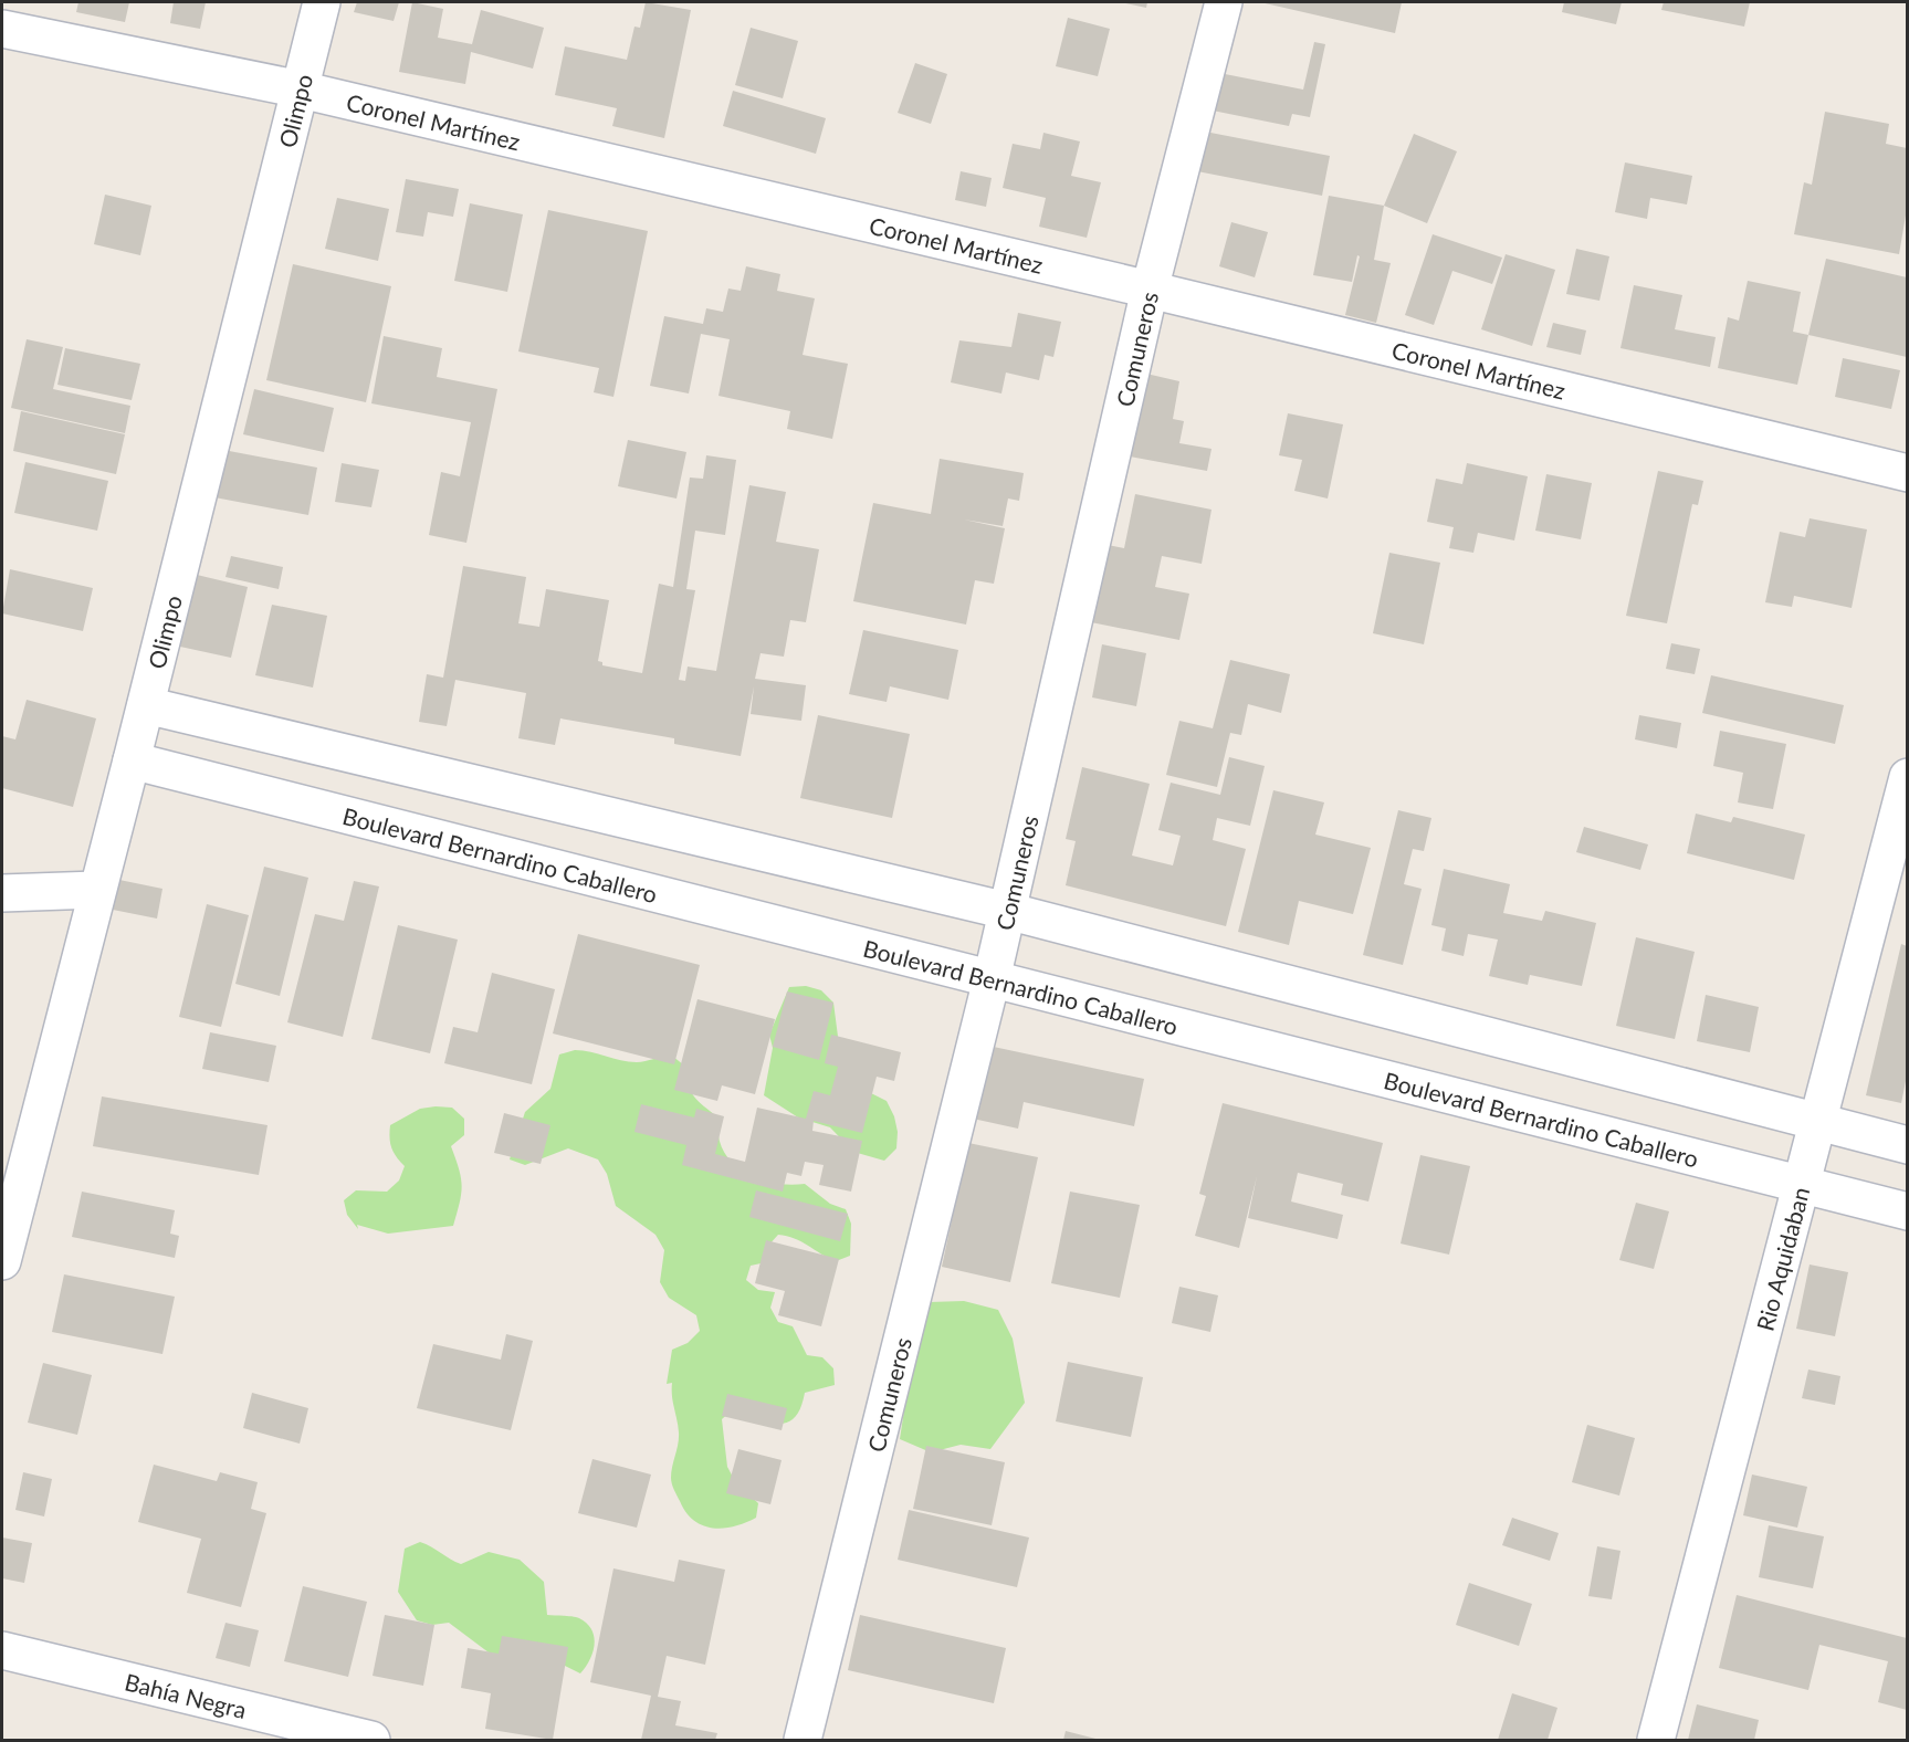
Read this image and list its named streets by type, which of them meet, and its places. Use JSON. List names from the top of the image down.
{
  "streets": {
    "street": [
      "Olimpo",
      "Coronel Martínez",
      "Comuneros",
      "Boulevard Bernardino Caballero",
      "Rio Aquidaban",
      "Bahía Negra"
    ]
  },
  "crossings": [
    ["Olimpo", "Coronel Martínez"],
    ["Olimpo", "Boulevard Bernardino Caballero"],
    ["Coronel Martínez", "Comuneros"],
    ["Comuneros", "Boulevard Bernardino Caballero"],
    ["Boulevard Bernardino Caballero", "Rio Aquidaban"]
  ]
}
